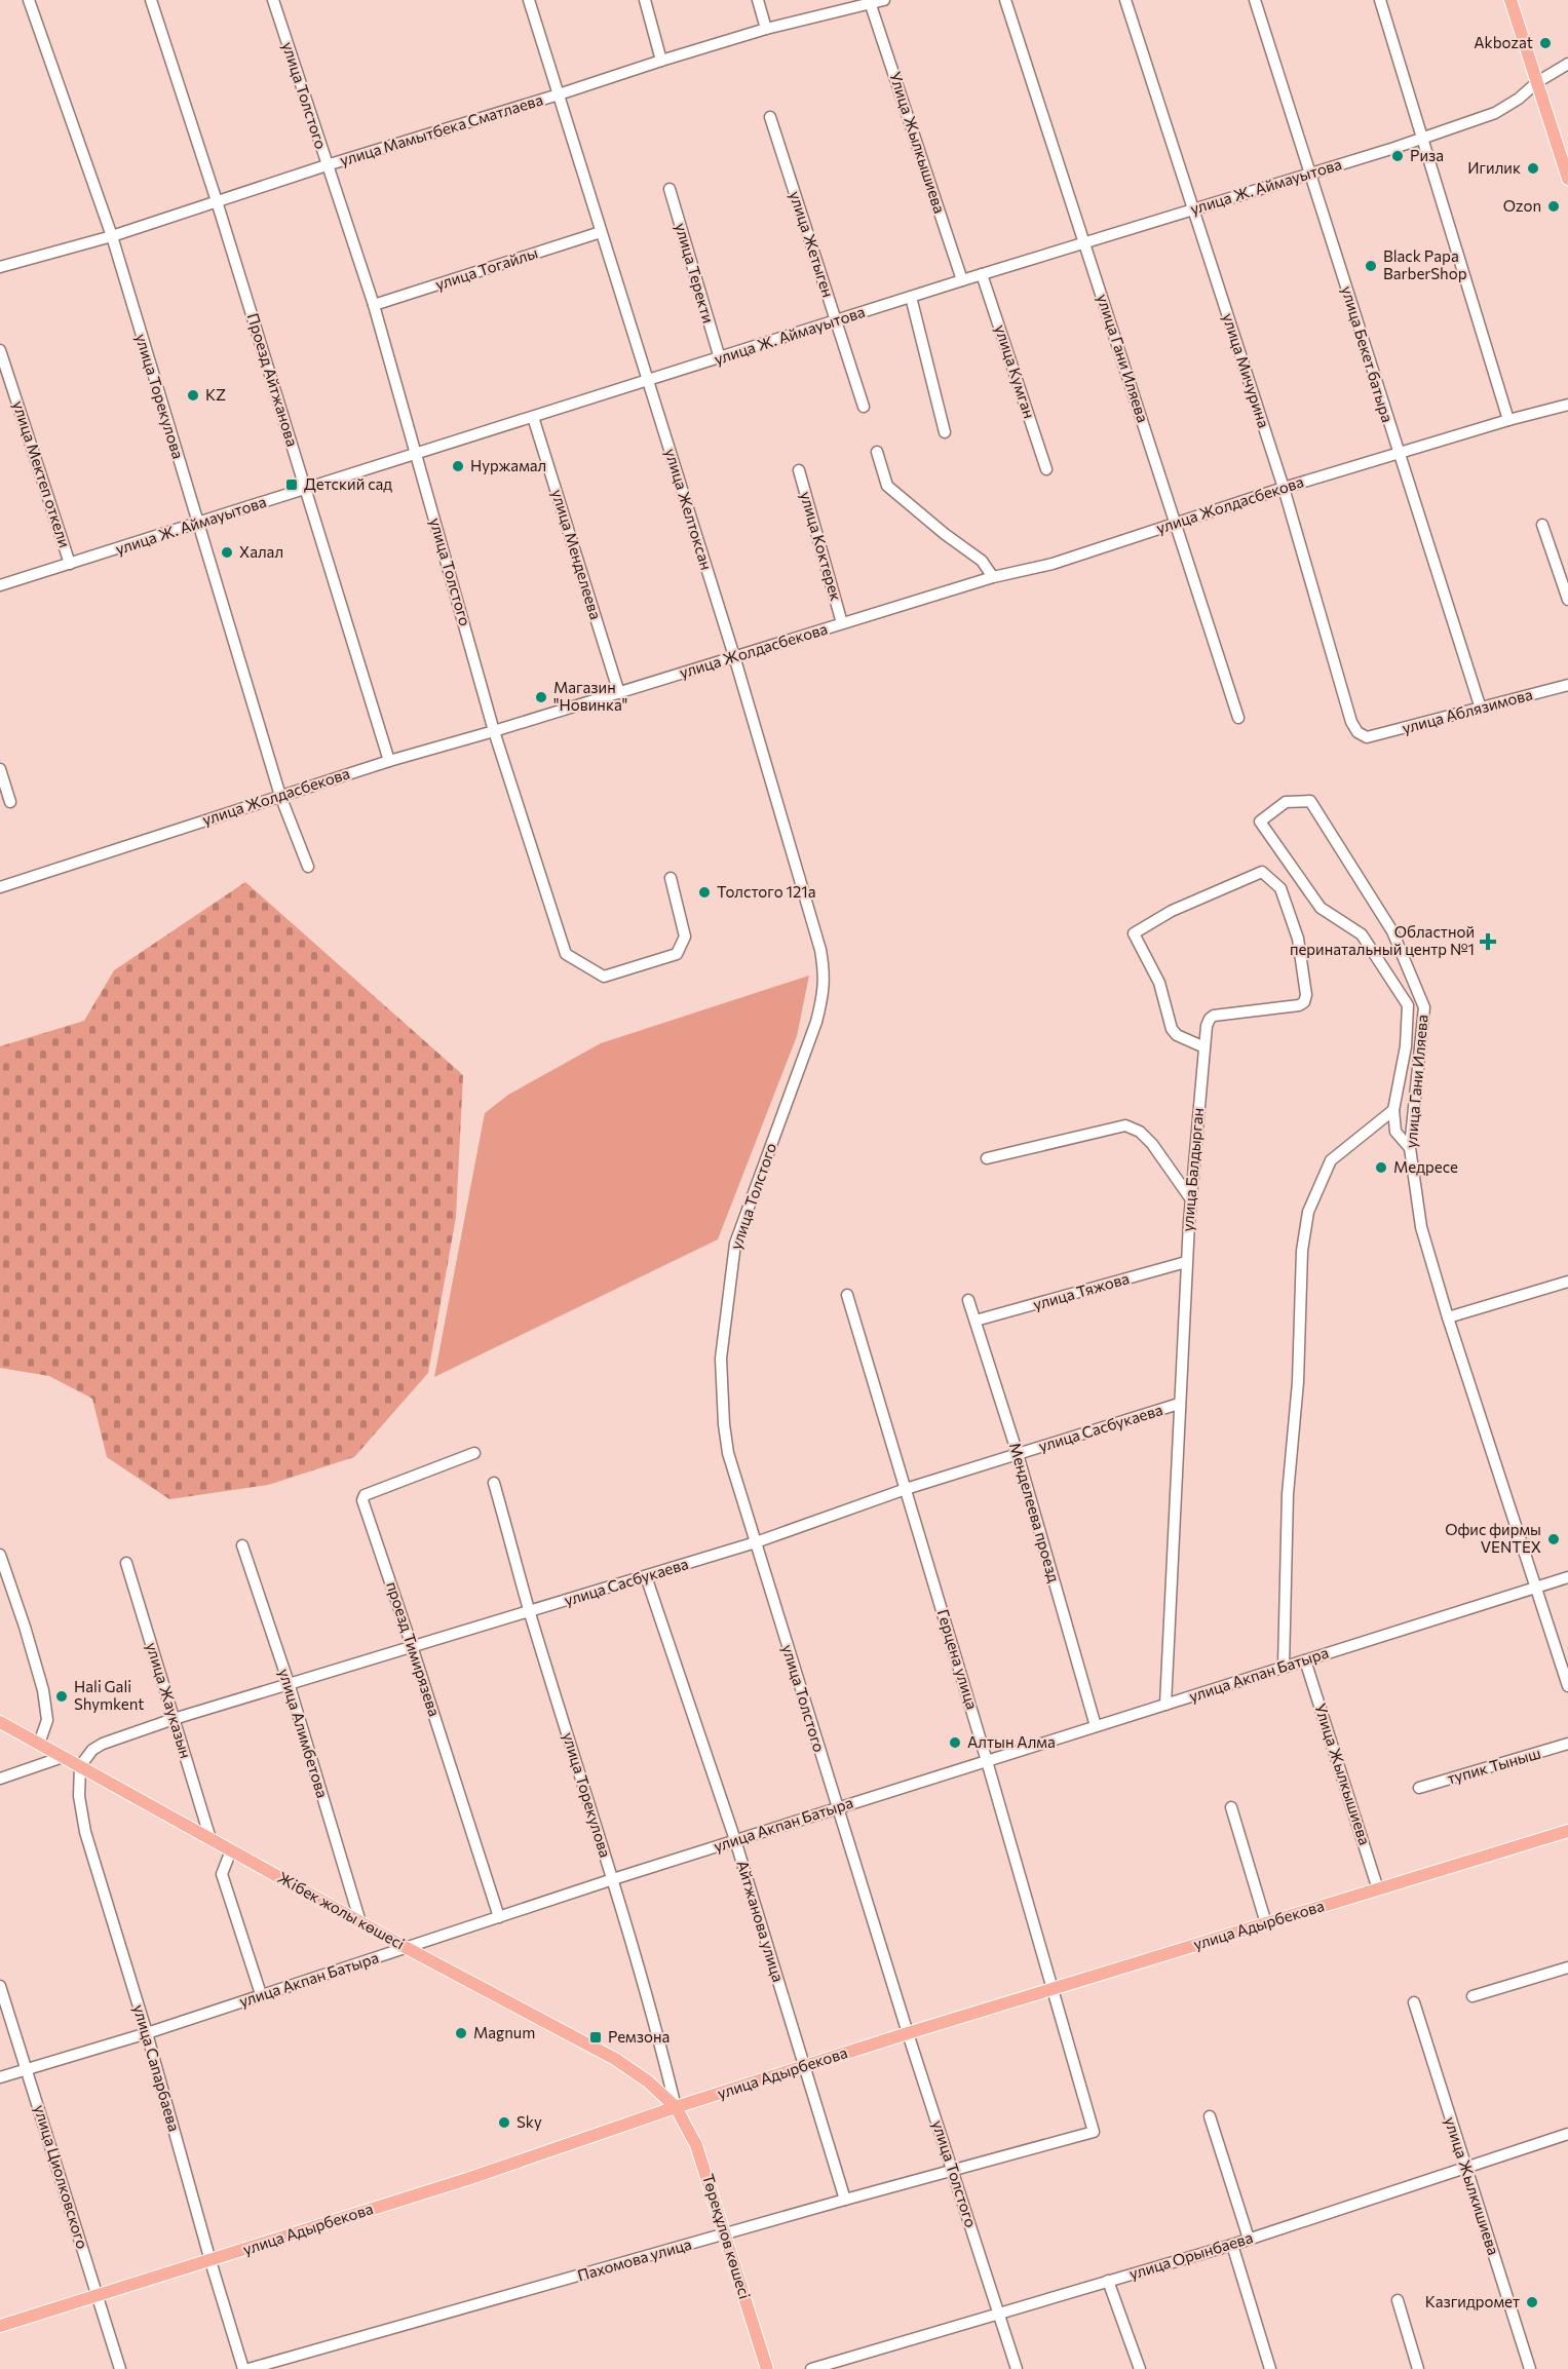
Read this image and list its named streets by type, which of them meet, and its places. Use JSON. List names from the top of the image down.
{
  "streets": {
    "main road": ["Жібек жолы көшесі", "улица Адырбекова", "Төреқұлов көшесі"],
    "street": [
      "улица Толстого",
      "улица Мамытбека Сматлаева",
      "Улица Жылкышиева",
      "улица Ж. Аймауытова",
      "улица Жетыген",
      "улица Тогайлы",
      "улица Теректи",
      "улица Бекет батыра",
      "улица Гани Иляева",
      "улица Мичурина",
      "улица Кумган",
      "Проезд Айтжанова",
      "улица Торекулова",
      "улица Мектеп откели",
      "улица Жолдасбекова",
      "улица Желтоксан",
      "улица Коктерек",
      "улица Менделеева",
      "улица Аблязимова",
      "улица Балдырган",
      "улица Тяжова",
      "улица Сасбукаева",
      "Менделеева проезд",
      "проезд Тимирязева",
      "Герцена улица",
      "улица Акпан Батыра",
      "улица Жауказын",
      "улица Алимбетова",
      "тупик Тыныш",
      "Айтжанова улица",
      "улица Сапарбаева",
      "улица Циолковского",
      "улица Жылкишиева",
      "улица Орынбаева",
      "Пахомова улица"
    ]
  },
  "crossings": [
    ["улица Толстого", "улица Мамытбека Сматлаева"],
    ["улица Толстого", "улица Ж. Аймауытова"],
    ["улица Толстого", "улица Тогайлы"],
    ["улица Толстого", "улица Жолдасбекова"],
    ["улица Толстого", "улица Желтоксан"],
    ["улица Толстого", "улица Сасбукаева"],
    ["улица Толстого", "улица Акпан Батыра"],
    ["улица Толстого", "улица Адырбекова"],
    ["улица Толстого", "улица Орынбаева"],
    ["улица Толстого", "Пахомова улица"],
    ["улица Мамытбека Сматлаева", "Улица Жылкышиева"],
    ["улица Мамытбека Сматлаева", "Проезд Айтжанова"],
    ["улица Мамытбека Сматлаева", "улица Торекулова"],
    ["улица Мамытбека Сматлаева", "улица Желтоксан"],
    ["Улица Жылкышиева", "улица Ж. Аймауытова"],
    ["Улица Жылкышиева", "улица Акпан Батыра"],
    ["Улица Жылкышиева", "улица Адырбекова"],
    ["улица Ж. Аймауытова", "улица Жетыген"],
    ["улица Ж. Аймауытова", "улица Теректи"],
    ["улица Ж. Аймауытова", "улица Бекет батыра"],
    ["улица Ж. Аймауытова", "улица Гани Иляева"],
    ["улица Ж. Аймауытова", "улица Мичурина"],
    ["улица Ж. Аймауытова", "улица Кумган"],
    ["улица Ж. Аймауытова", "Проезд Айтжанова"],
    ["улица Ж. Аймауытова", "улица Торекулова"],
    ["улица Ж. Аймауытова", "улица Мектеп откели"],
    ["улица Ж. Аймауытова", "улица Желтоксан"],
    ["улица Ж. Аймауытова", "улица Менделеева"],
    ["улица Тогайлы", "улица Желтоксан"],
    ["улица Бекет батыра", "улица Жолдасбекова"],
    ["улица Бекет батыра", "улица Аблязимова"],
    ["улица Гани Иляева", "улица Жолдасбекова"],
    ["улица Гани Иляева", "улица Акпан Батыра"],
    ["улица Мичурина", "улица Жолдасбекова"],
    ["улица Мичурина", "улица Аблязимова"],
    ["Проезд Айтжанова", "улица Жолдасбекова"],
    ["улица Торекулова", "улица Жолдасбекова"],
    ["улица Торекулова", "улица Сасбукаева"],
    ["улица Торекулова", "улица Акпан Батыра"],
    ["улица Торекулова", "Жібек жолы көшесі"],
    ["улица Торекулова", "улица Адырбекова"],
    ["улица Торекулова", "Төреқұлов көшесі"],
    ["улица Жолдасбекова", "улица Желтоксан"],
    ["улица Жолдасбекова", "улица Коктерек"],
    ["улица Жолдасбекова", "улица Менделеева"],
    ["улица Балдырган", "улица Тяжова"],
    ["улица Балдырган", "улица Сасбукаева"],
    ["улица Балдырган", "улица Акпан Батыра"],
    ["улица Тяжова", "Менделеева проезд"],
    ["улица Сасбукаева", "Менделеева проезд"],
    ["улица Сасбукаева", "проезд Тимирязева"],
    ["улица Сасбукаева", "Герцена улица"],
    ["улица Сасбукаева", "улица Жауказын"],
    ["улица Сасбукаева", "улица Алимбетова"],
    ["улица Сасбукаева", "Жібек жолы көшесі"],
    ["улица Сасбукаева", "Айтжанова улица"],
    ["улица Сасбукаева", "улица Сапарбаева"],
    ["Менделеева проезд", "улица Акпан Батыра"],
    ["проезд Тимирязева", "улица Акпан Батыра"],
    ["Герцена улица", "улица Акпан Батыра"],
    ["Герцена улица", "улица Адырбекова"],
    ["Герцена улица", "Пахомова улица"],
    ["улица Акпан Батыра", "Жібек жолы көшесі"],
    ["улица Акпан Батыра", "Айтжанова улица"],
    ["улица Акпан Батыра", "улица Сапарбаева"],
    ["улица Акпан Батыра", "улица Циолковского"],
    ["улица Жауказын", "Жібек жолы көшесі"],
    ["улица Алимбетова", "Жібек жолы көшесі"],
    ["Жібек жолы көшесі", "улица Адырбекова"],
    ["Жібек жолы көшесі", "улица Сапарбаева"],
    ["Жібек жолы көшесі", "Төреқұлов көшесі"],
    ["Айтжанова улица", "улица Адырбекова"],
    ["Айтжанова улица", "Пахомова улица"],
    ["улица Адырбекова", "улица Сапарбаева"],
    ["улица Адырбекова", "улица Циолковского"],
    ["улица Адырбекова", "Төреқұлов көшесі"],
    ["улица Сапарбаева", "Пахомова улица"],
    ["улица Жылкишиева", "улица Орынбаева"],
    ["Төреқұлов көшесі", "Пахомова улица"]
  ],
  "places": {
    "other": [
      "Akbozat",
      "Риза",
      "Игилик",
      "Ozon",
      "Black Papa BarberShop",
      "KZ",
      "Нуржамал",
      "Халал",
      "Магазин \"Новинка\"",
      "Толстого 121а",
      "Медресе",
      "Офис фирмы VENTEX",
      "Hali Gali Shymkent",
      "Алтын Алма",
      "Magnum",
      "Sky",
      "Казгидромет"
    ],
    "transit": ["Детский сад", "Ремзона"],
    "health": ["Областной перинатальный центр №1"]
  }
}
